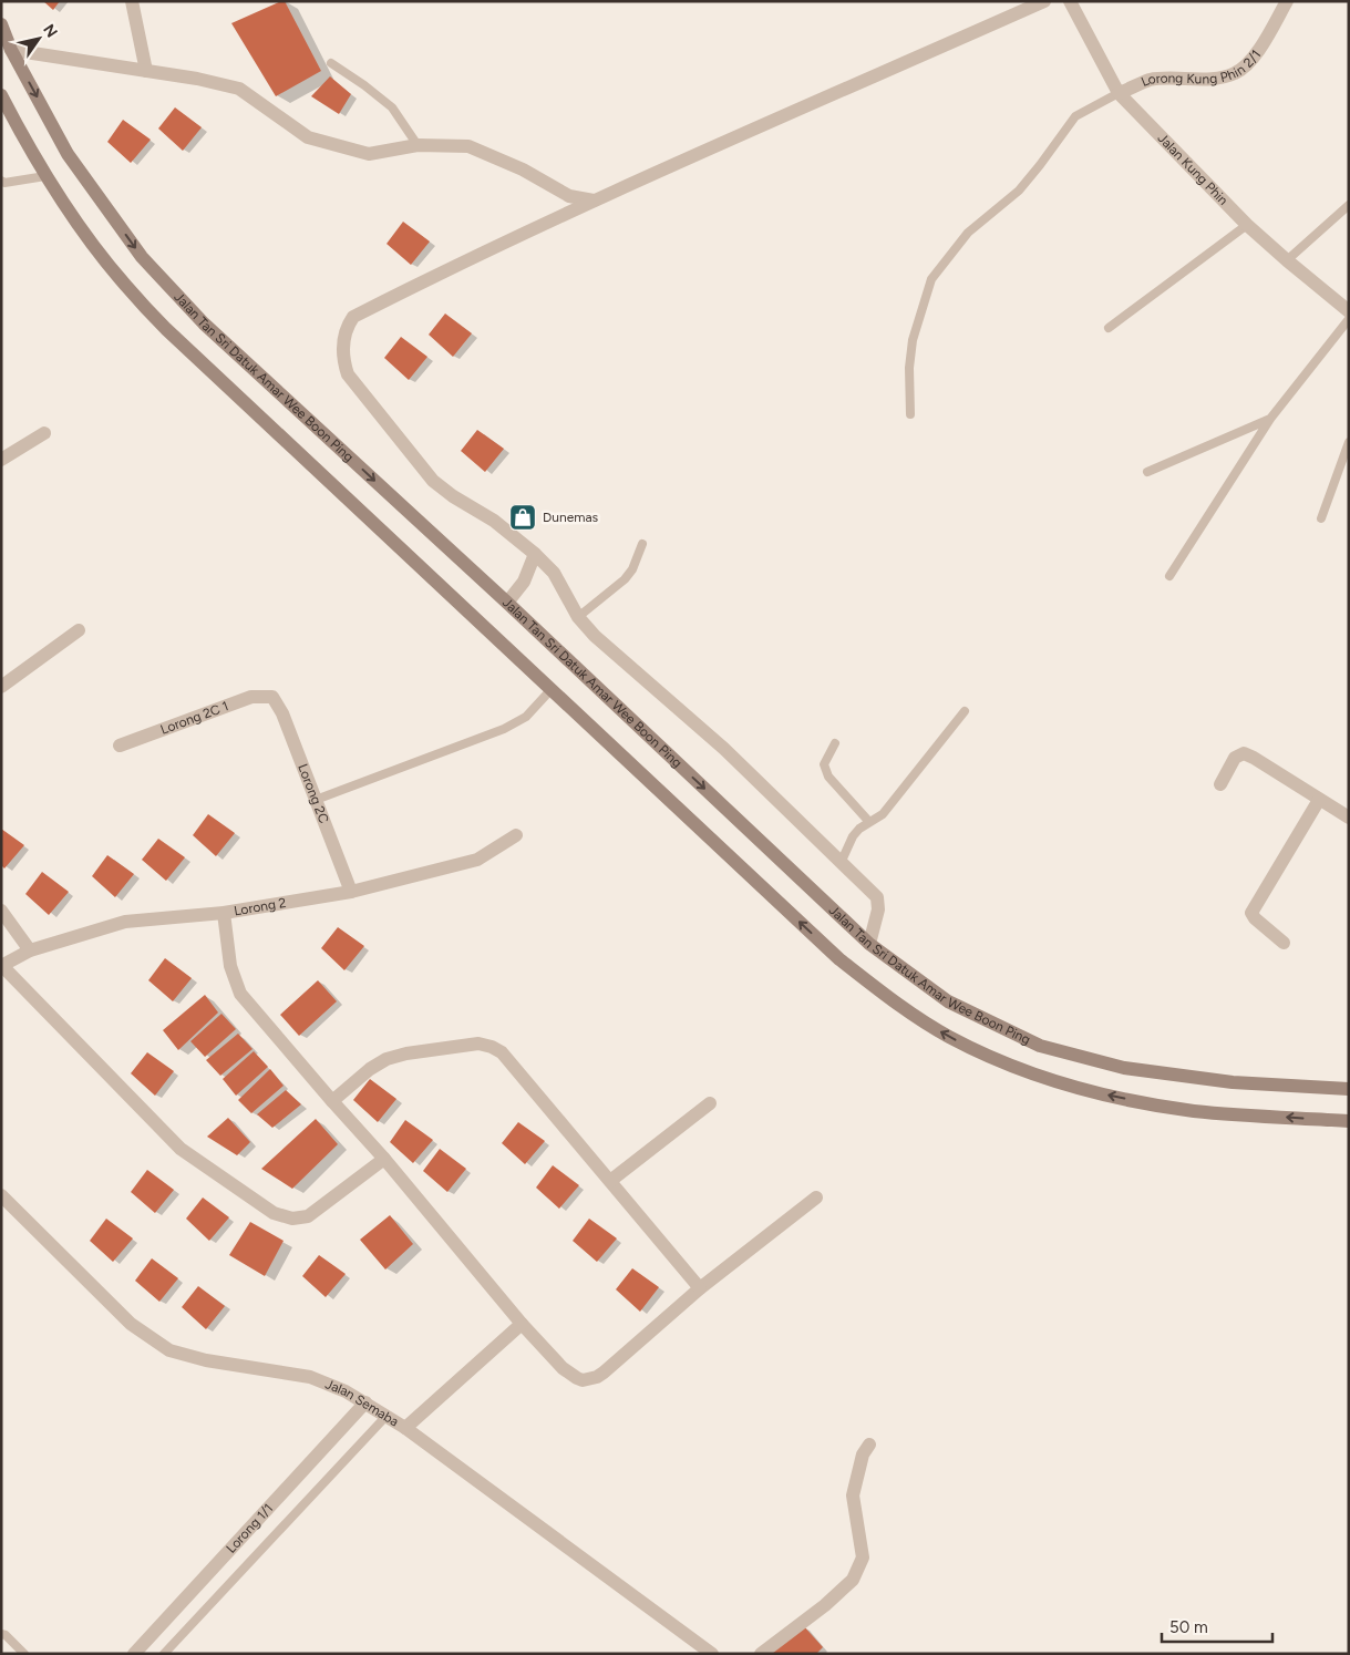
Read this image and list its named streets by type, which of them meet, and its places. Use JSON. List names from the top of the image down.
{
  "streets": {
    "main road": ["Jalan Tan Sri Datuk Amar Wee Boon Ping"],
    "street": [
      "Lorong Kung Phin 2/1",
      "Jalan Kung Phin",
      "Lorong 2C 1",
      "Lorong 2C",
      "Lorong 2",
      "Jalan Semaba",
      "Lorong 1/1"
    ]
  },
  "crossings": [
    ["Lorong Kung Phin 2/1", "Jalan Kung Phin"],
    ["Lorong 2C 1", "Lorong 2C"],
    ["Lorong 2C", "Lorong 2"],
    ["Jalan Semaba", "Lorong 1/1"]
  ],
  "places": {
    "shop": ["Dunemas"]
  },
  "scale_bar": "50 m",
  "north": "top right"
}
